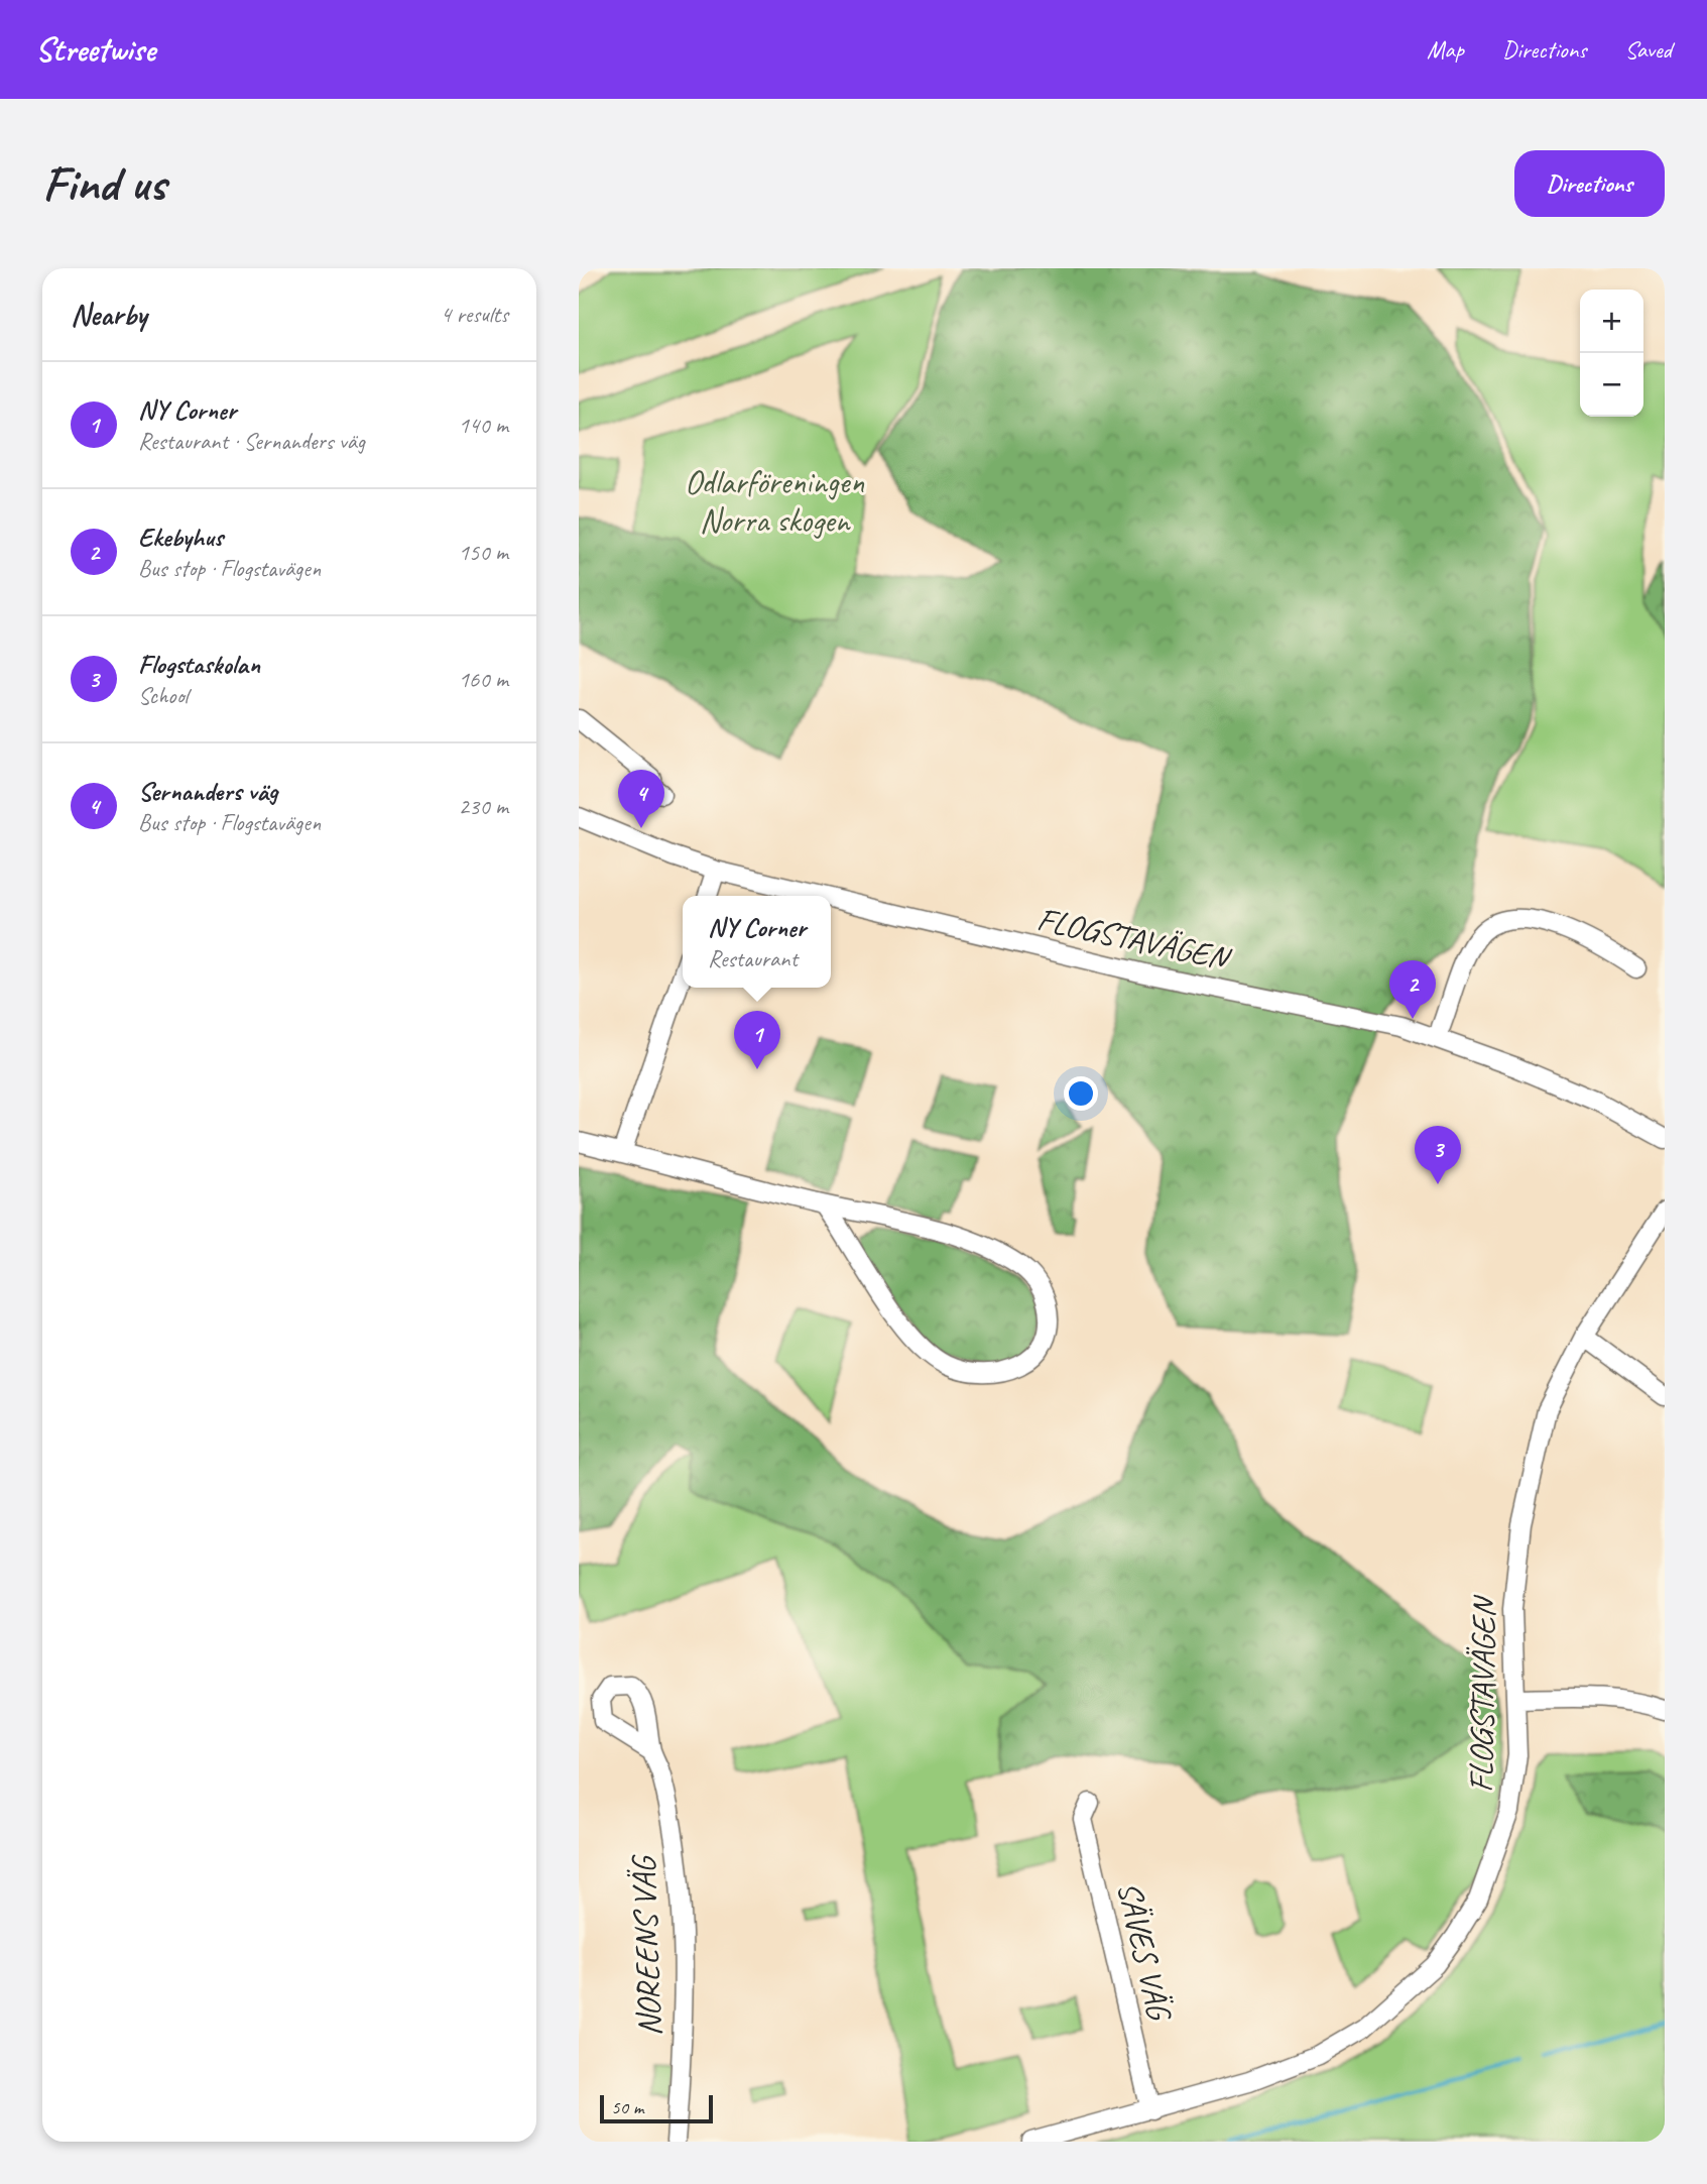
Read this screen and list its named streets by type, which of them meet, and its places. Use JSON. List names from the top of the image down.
{
  "streets": {
    "street": ["FLOGSTAVÄGEN", "NOREENS VÄG", "SÄVES VÄG"]
  },
  "crossings": [
    ["FLOGSTAVÄGEN", "SÄVES VÄG"]
  ],
  "parks": ["Odlarföreningen Norra skogen"],
  "scale_bar": "50 m",
  "page": {
    "header": "Streetwise",
    "nav": ["Map", "Directions", "Saved"],
    "buttons": "Directions",
    "title": "Find us",
    "heading": ["Nearby", "4 results"],
    "map_buttons": ["+", "−"],
    "list": [
      {
        "mark": "1",
        "name": "NY Corner",
        "note": "Restaurant · Sernanders väg",
        "value": "140 m"
      },
      {
        "mark": "2",
        "name": "Ekebyhus",
        "note": "Bus stop · Flogstavägen",
        "value": "150 m"
      },
      {
        "mark": "3",
        "name": "Flogstaskolan",
        "note": "School",
        "value": "160 m"
      },
      {
        "mark": "4",
        "name": "Sernanders väg",
        "note": "Bus stop · Flogstavägen",
        "value": "230 m"
      }
    ],
    "pins": [
      "4",
      "2",
      "1",
      "3"
    ],
    "popup": ["NY Corner", "Restaurant"],
    "scale": "50 m"
  }
}
